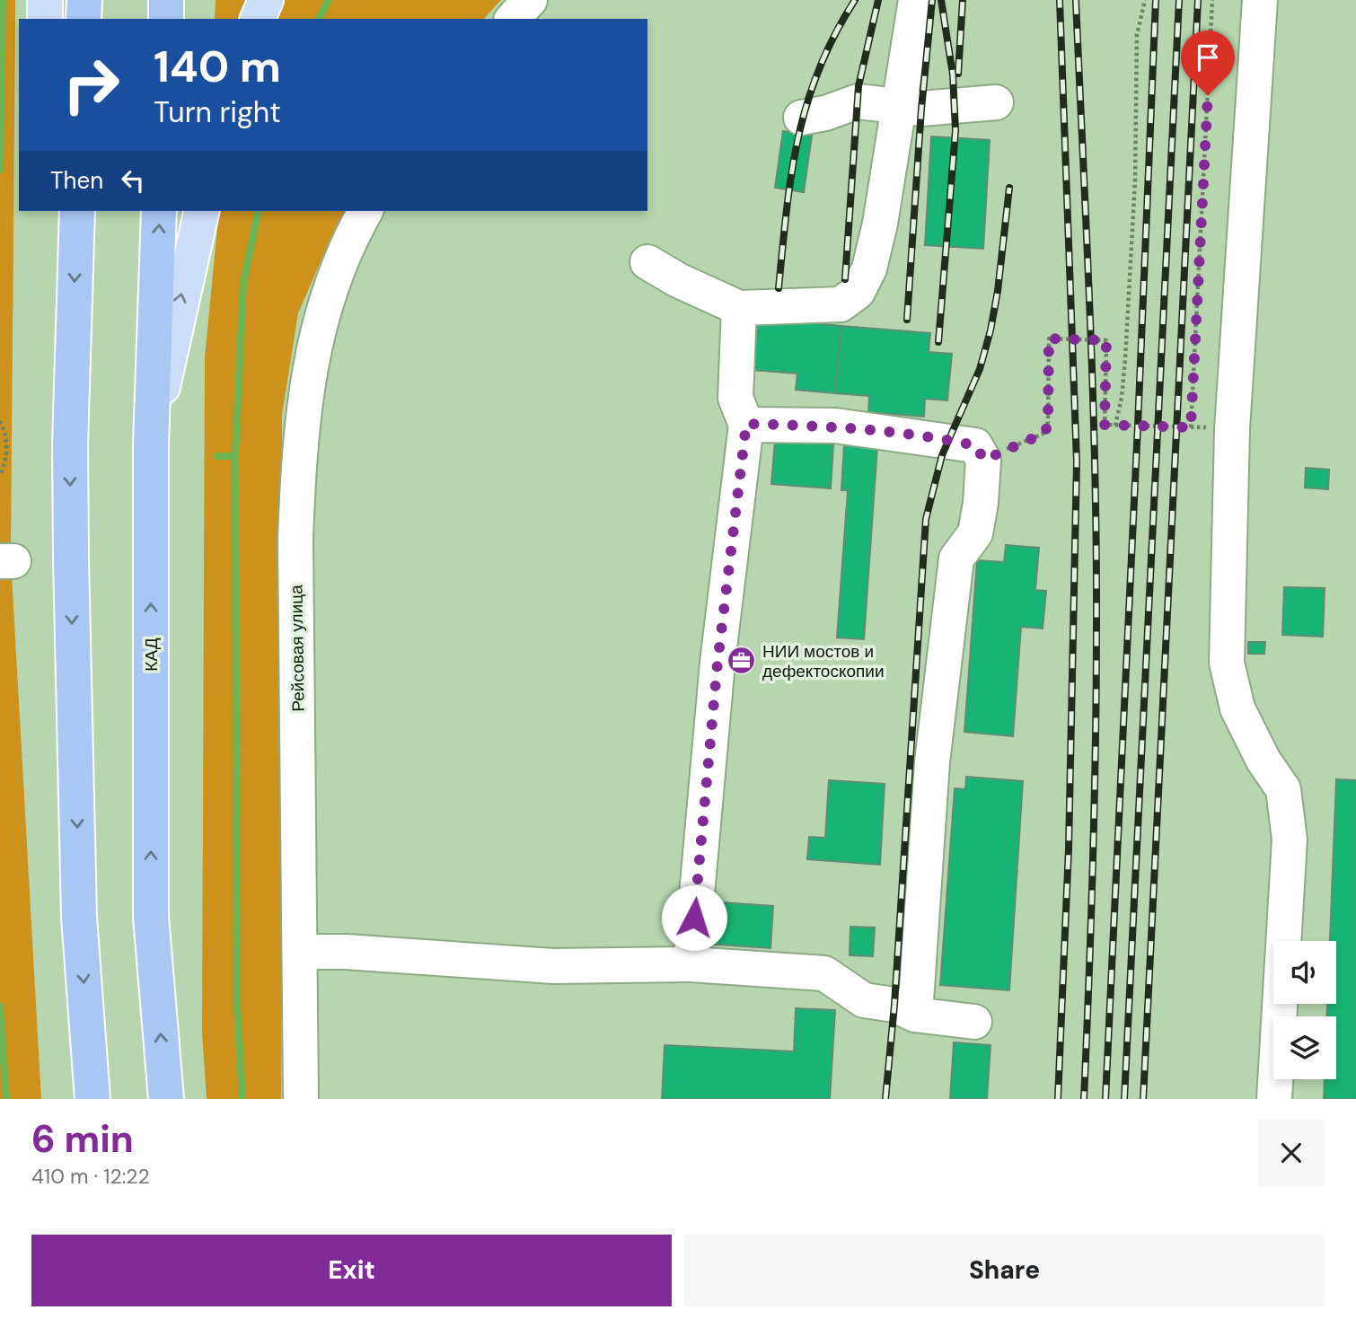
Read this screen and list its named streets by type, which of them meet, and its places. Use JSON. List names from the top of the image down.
{
  "streets": {
    "highway": ["КАД"],
    "street": ["Рейсовая улица"]
  },
  "places": {
    "office": ["НИИ мостов и дефектоскопии"]
  },
  "page": {
    "turn": ["140 m", "Turn right"],
    "then": "Then",
    "heading": ["6 min", "410 m · 12:22"],
    "buttons": ["Exit", "Share"]
  }
}
